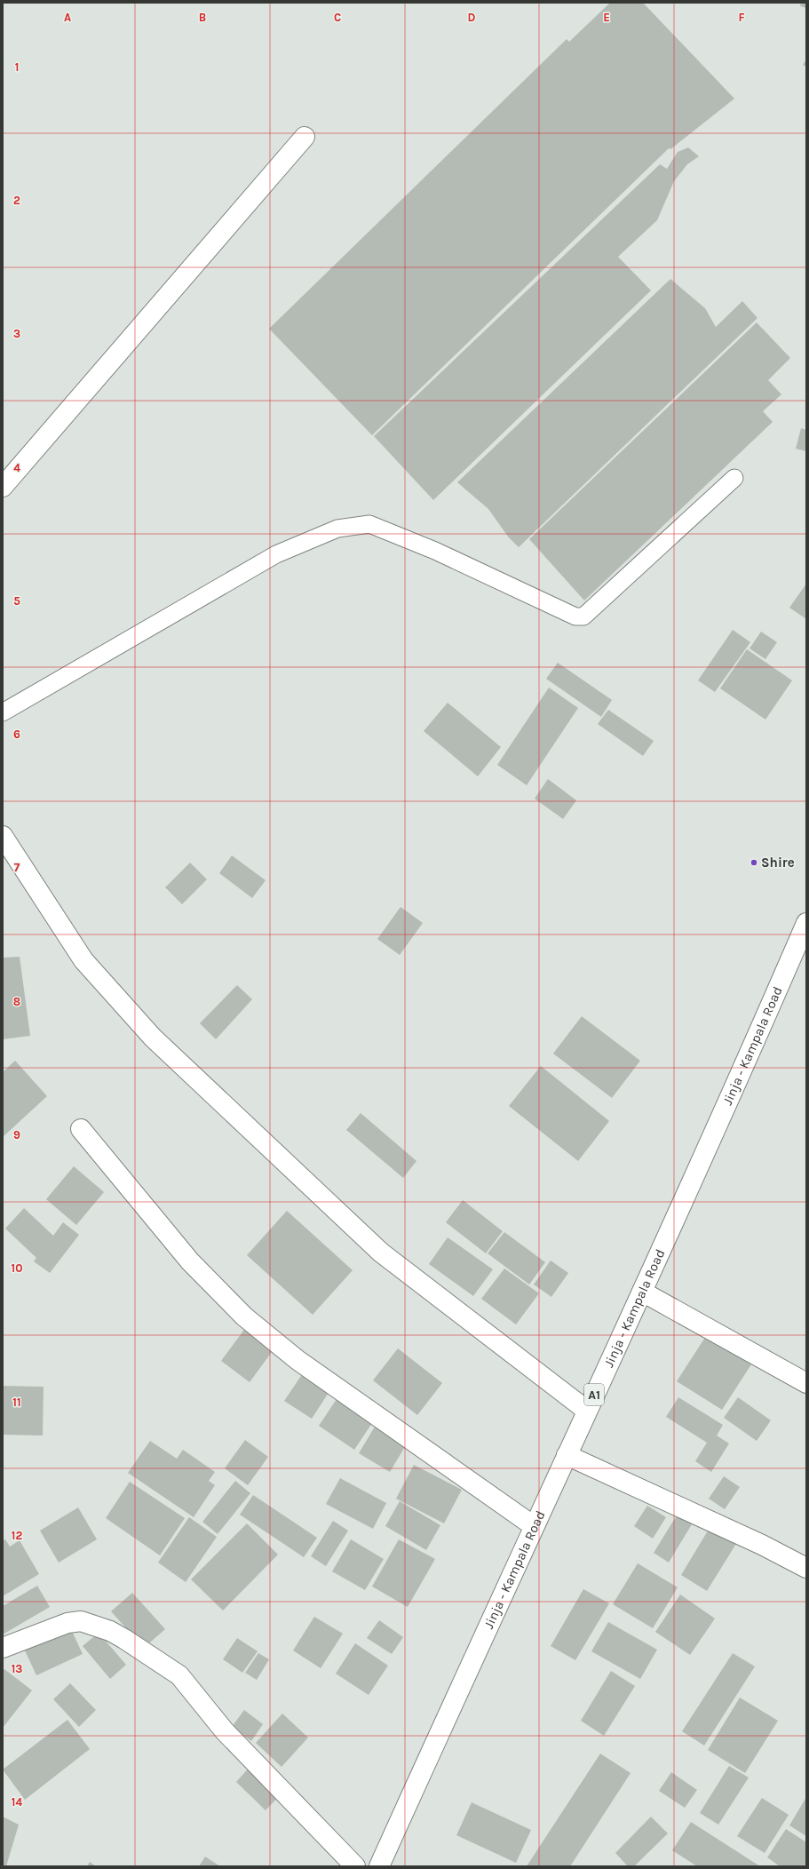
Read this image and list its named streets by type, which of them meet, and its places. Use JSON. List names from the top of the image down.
{
  "streets": {
    "main road": ["Jinja - Kampala Road", "A1"]
  },
  "places": ["Shire"],
  "grid": {
    "columns": [
      "A",
      "B",
      "C",
      "D",
      "E",
      "F"
    ],
    "rows": [
      "1",
      "2",
      "3",
      "4",
      "5",
      "6",
      "7",
      "8",
      "9",
      "10",
      "11",
      "12",
      "13",
      "14"
    ]
  }
}
